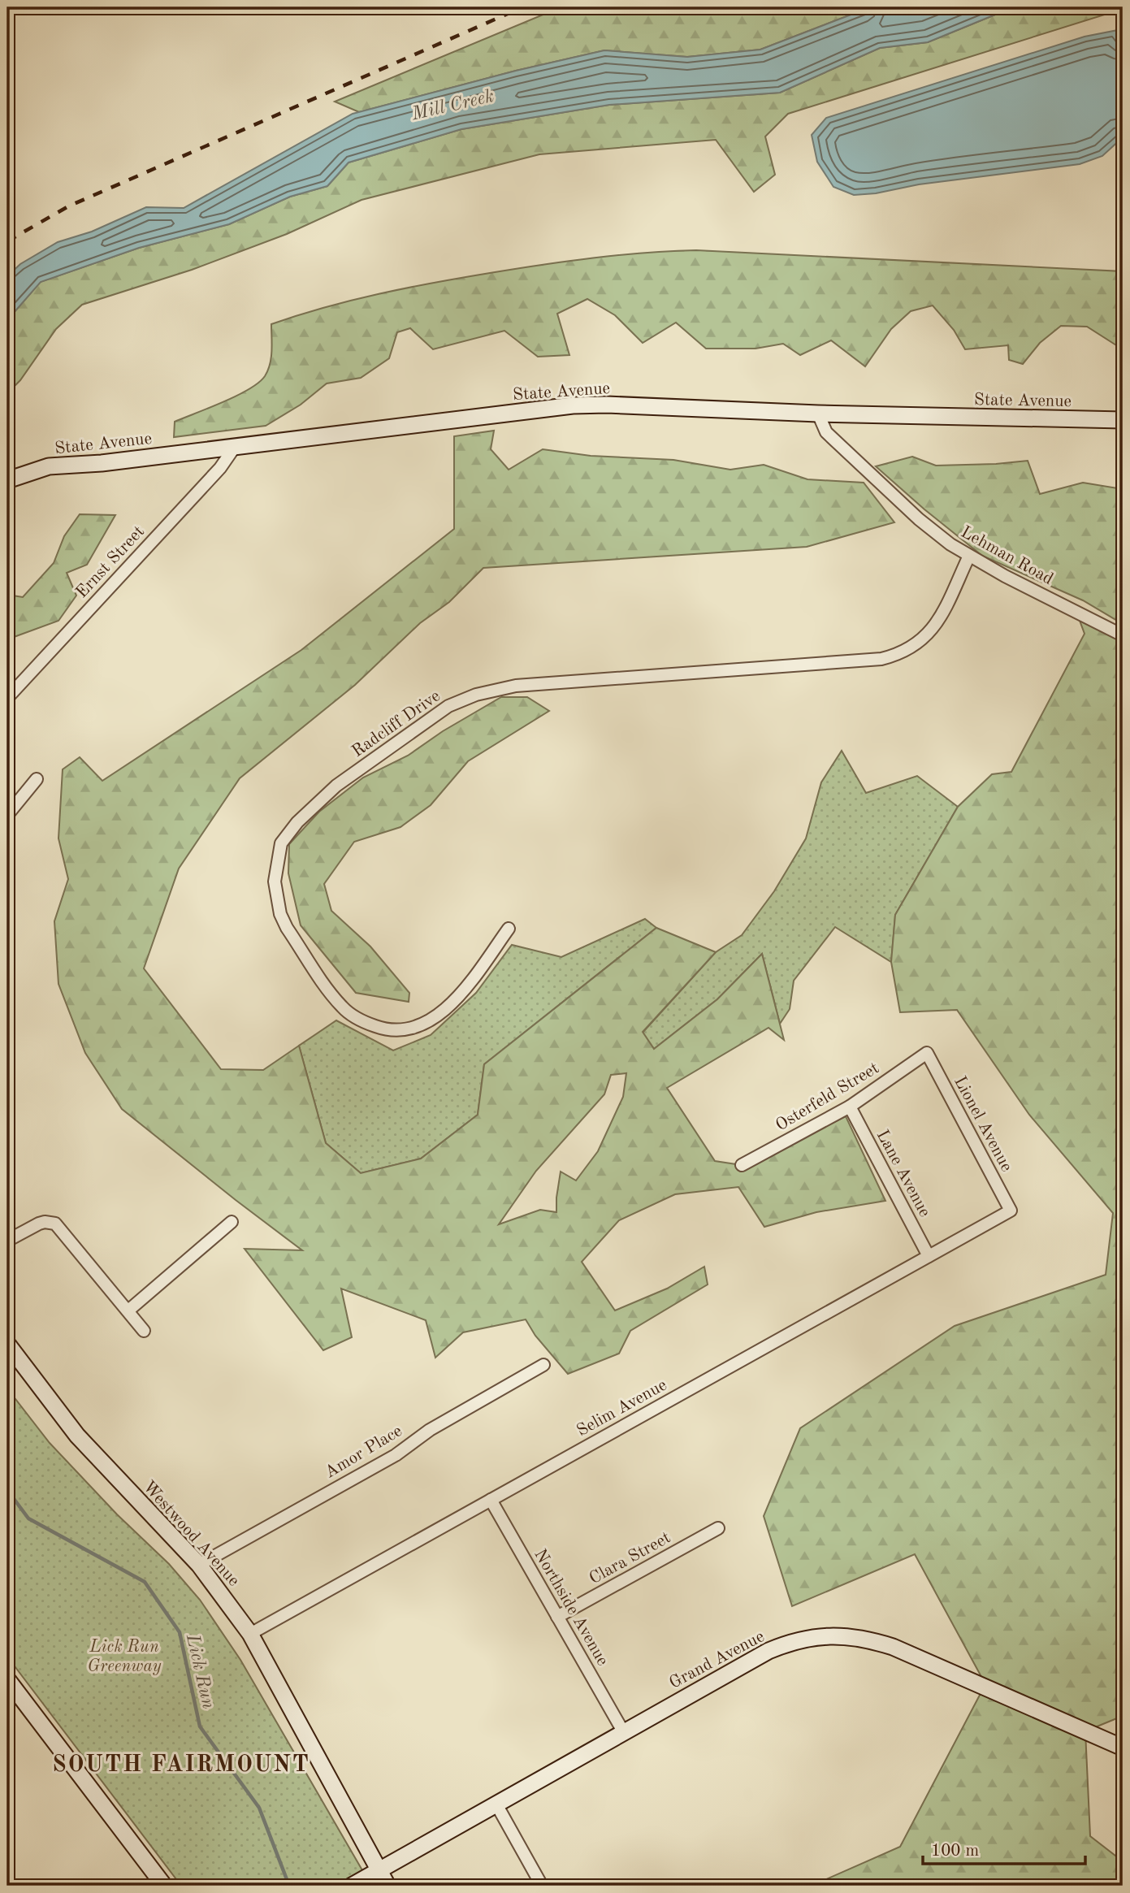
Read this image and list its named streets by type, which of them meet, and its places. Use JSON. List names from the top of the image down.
{
  "streets": {
    "main road": ["State Avenue", "Westwood Avenue", "Grand Avenue"],
    "street": [
      "Lehman Road",
      "Ernst Street",
      "Radcliff Drive",
      "Osterfeld Street",
      "Lionel Avenue",
      "Lane Avenue",
      "Selim Avenue",
      "Amor Place",
      "Clara Street",
      "Northside Avenue"
    ]
  },
  "crossings": [
    ["State Avenue", "Lehman Road"],
    ["State Avenue", "Ernst Street"],
    ["Lehman Road", "Radcliff Drive"],
    ["Osterfeld Street", "Lionel Avenue"],
    ["Osterfeld Street", "Lane Avenue"],
    ["Lionel Avenue", "Selim Avenue"],
    ["Lane Avenue", "Selim Avenue"],
    ["Selim Avenue", "Westwood Avenue"],
    ["Selim Avenue", "Northside Avenue"],
    ["Amor Place", "Westwood Avenue"],
    ["Westwood Avenue", "Grand Avenue"],
    ["Clara Street", "Northside Avenue"],
    ["Northside Avenue", "Grand Avenue"]
  ],
  "districts": ["SOUTH FAIRMOUNT"],
  "water": ["Mill Creek", "Lick Run"],
  "parks": ["Lick Run Greenway"],
  "scale_bar": "100 m"
}
